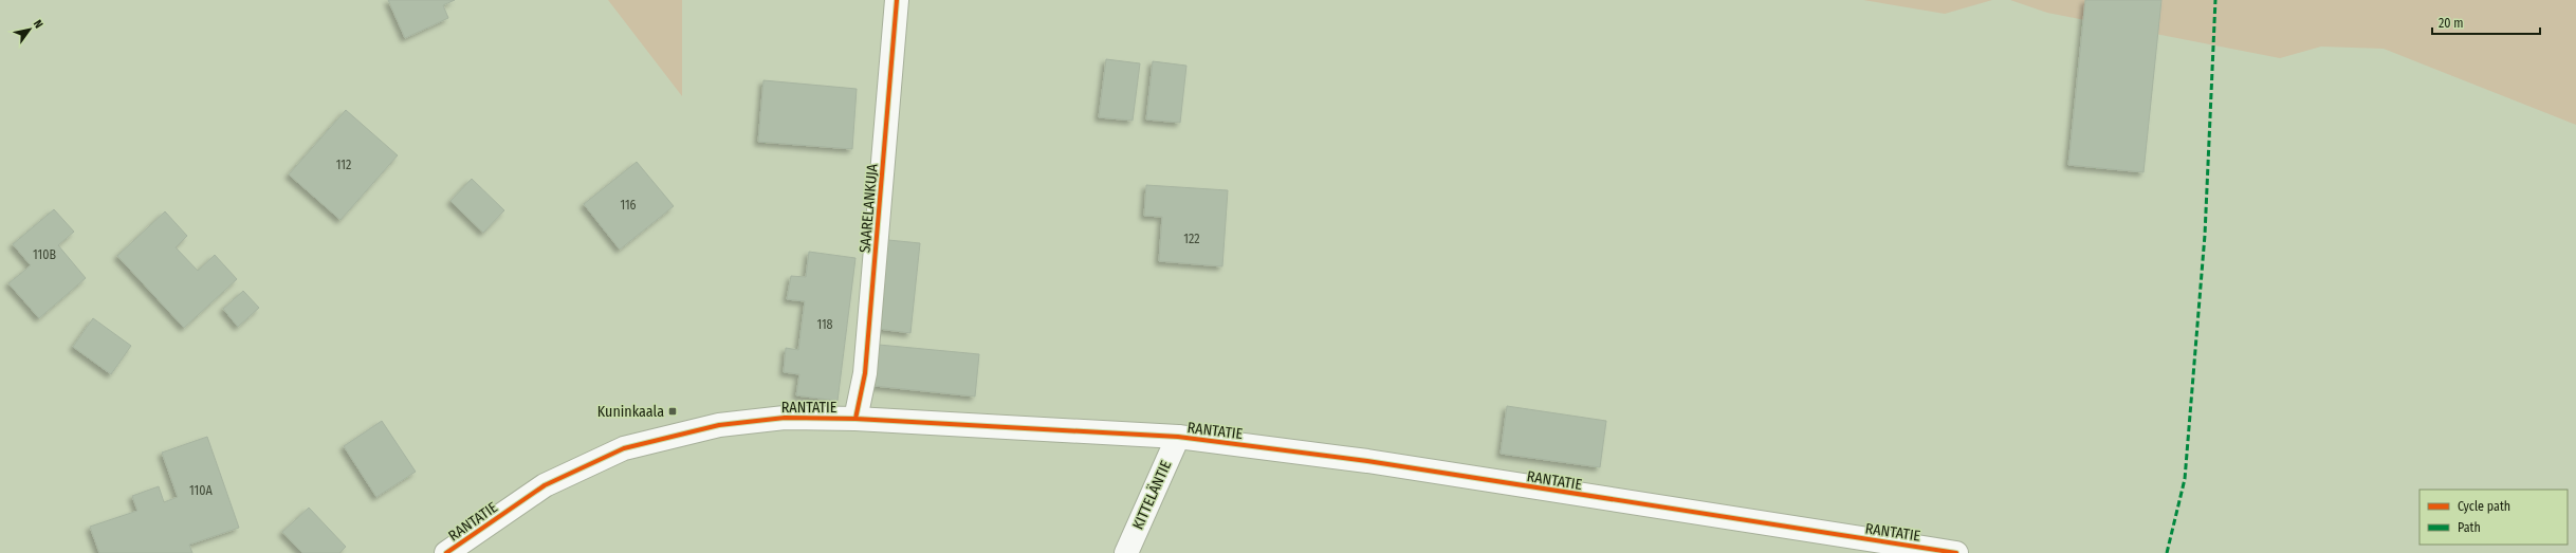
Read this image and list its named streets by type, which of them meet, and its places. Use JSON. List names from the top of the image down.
{
  "streets": {
    "street": ["SAARELANKUJA", "RANTATIE", "KITTELÄNTIE"]
  },
  "crossings": [
    ["SAARELANKUJA", "RANTATIE"],
    ["RANTATIE", "KITTELÄNTIE"]
  ],
  "places": {
    "transit": ["Kuninkaala"]
  },
  "house_numbers": [
    "112",
    "116",
    "122",
    "110B",
    "118",
    "110A"
  ],
  "legend": ["Cycle path", "Path"],
  "scale_bar": "20 m",
  "north": "top right"
}
